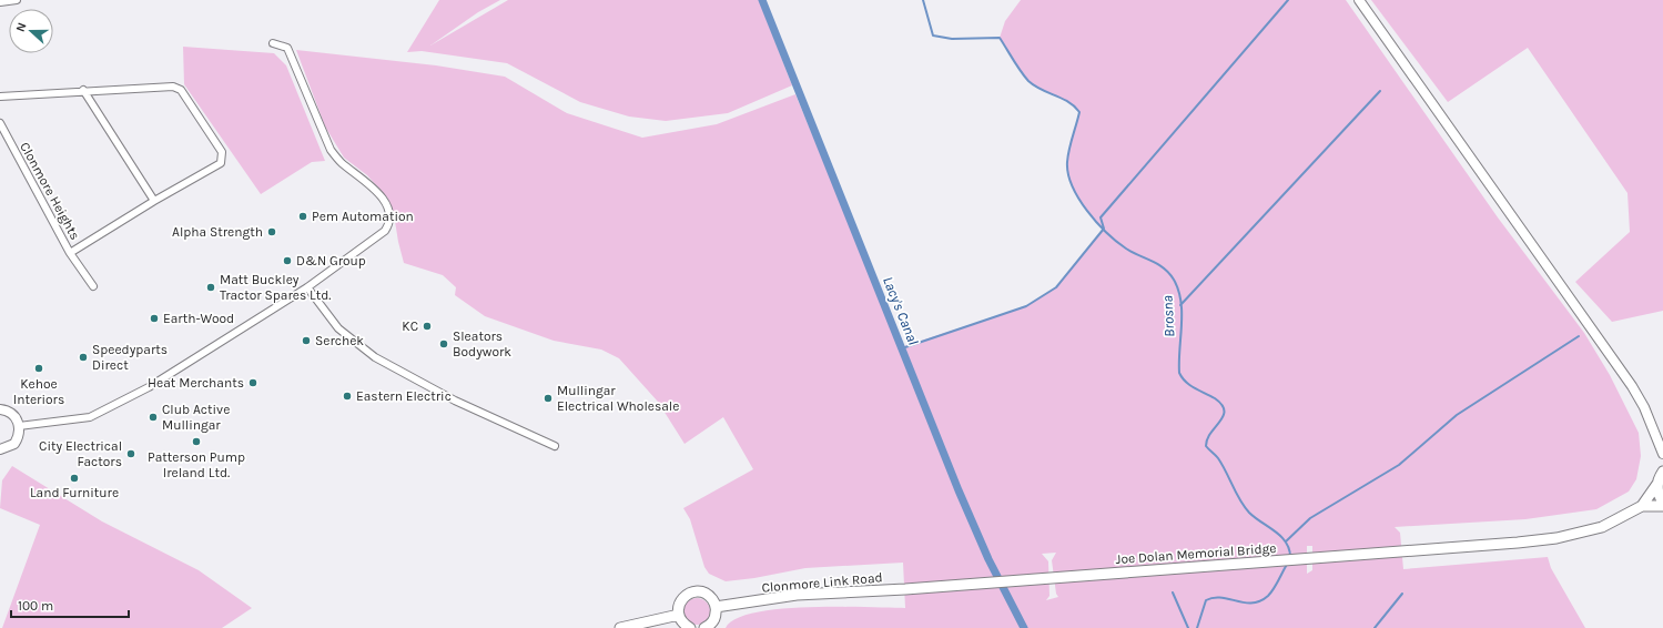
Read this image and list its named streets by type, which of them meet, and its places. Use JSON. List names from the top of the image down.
{
  "streets": {
    "main road": ["Joe Dolan Memorial Bridge", "Clonmore Link Road"],
    "street": ["Clonmore Heights"]
  },
  "crossings": [
    ["Joe Dolan Memorial Bridge", "Clonmore Link Road"]
  ],
  "water": ["Lacy's Canal", "Brosna"],
  "places": [
    "Pem Automation",
    "Alpha Strength",
    "D&N Group",
    "Matt Buckley Tractor Spares Ltd.",
    "Earth-Wood",
    "KC",
    "Serchek",
    "Sleators Bodywork",
    "Speedyparts Direct",
    "Kehoe Interiors",
    "Heat Merchants",
    "Eastern Electric",
    "Mullingar Electrical Wholesale",
    "Club Active Mullingar",
    "Patterson Pump Ireland Ltd.",
    "City Electrical Factors",
    "Land Furniture"
  ],
  "scale_bar": "100 m",
  "north": "left"
}
